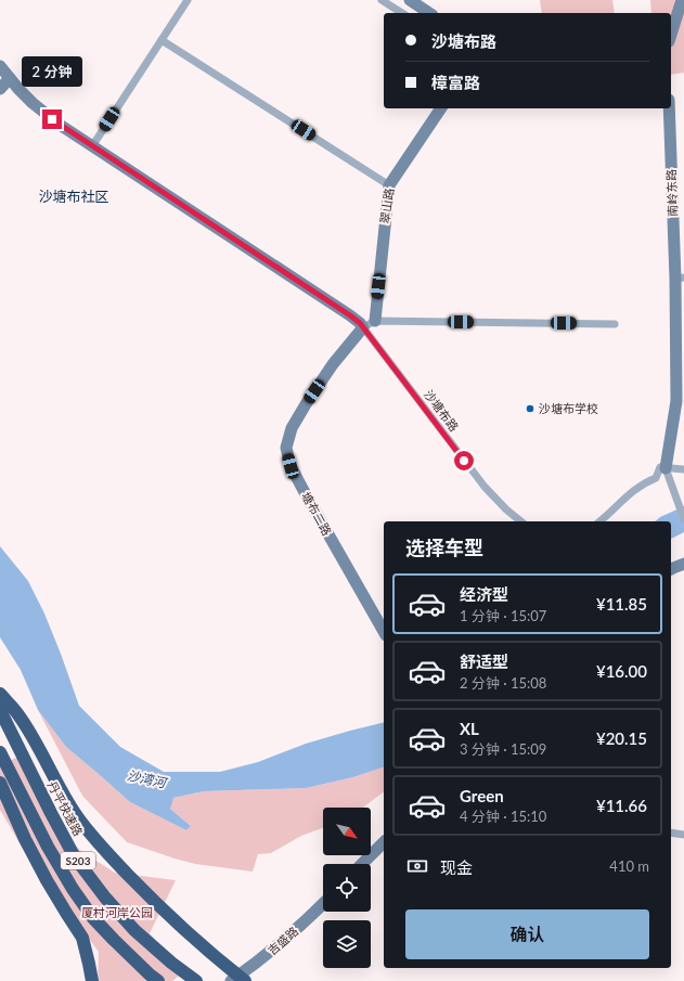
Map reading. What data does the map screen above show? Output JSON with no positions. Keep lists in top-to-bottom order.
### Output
{
  "streets": {
    "highway": ["丹平快速路", "S203"],
    "street": [
      "南岭东路",
      "翠山路",
      "沙塘布路",
      "塘布二路",
      "吉盛路"
    ]
  },
  "crossings": [
    ["沙塘布路", "塘布二路"]
  ],
  "districts": ["沙塘布社区"],
  "water": ["沙湾河"],
  "parks": ["厦村河岸公园"],
  "places": ["沙塘布学校"],
  "north": "bottom right",
  "page": {
    "banner": ["沙塘布路", "樟富路"],
    "bubble": "2 分钟",
    "heading": "选择车型",
    "list": [
      {
        "name": "经济型",
        "note": "1 分钟 · 15:07",
        "value": "¥11.85"
      },
      {
        "name": "舒适型",
        "note": "2 分钟 · 15:08",
        "value": "¥16.00"
      },
      {
        "name": "XL",
        "note": "3 分钟 · 15:09",
        "value": "¥20.15"
      },
      {
        "name": "Green",
        "note": "4 分钟 · 15:10",
        "value": "¥11.66"
      }
    ],
    "pay": ["现金", "410 m"],
    "buttons": "确认"
  }
}
